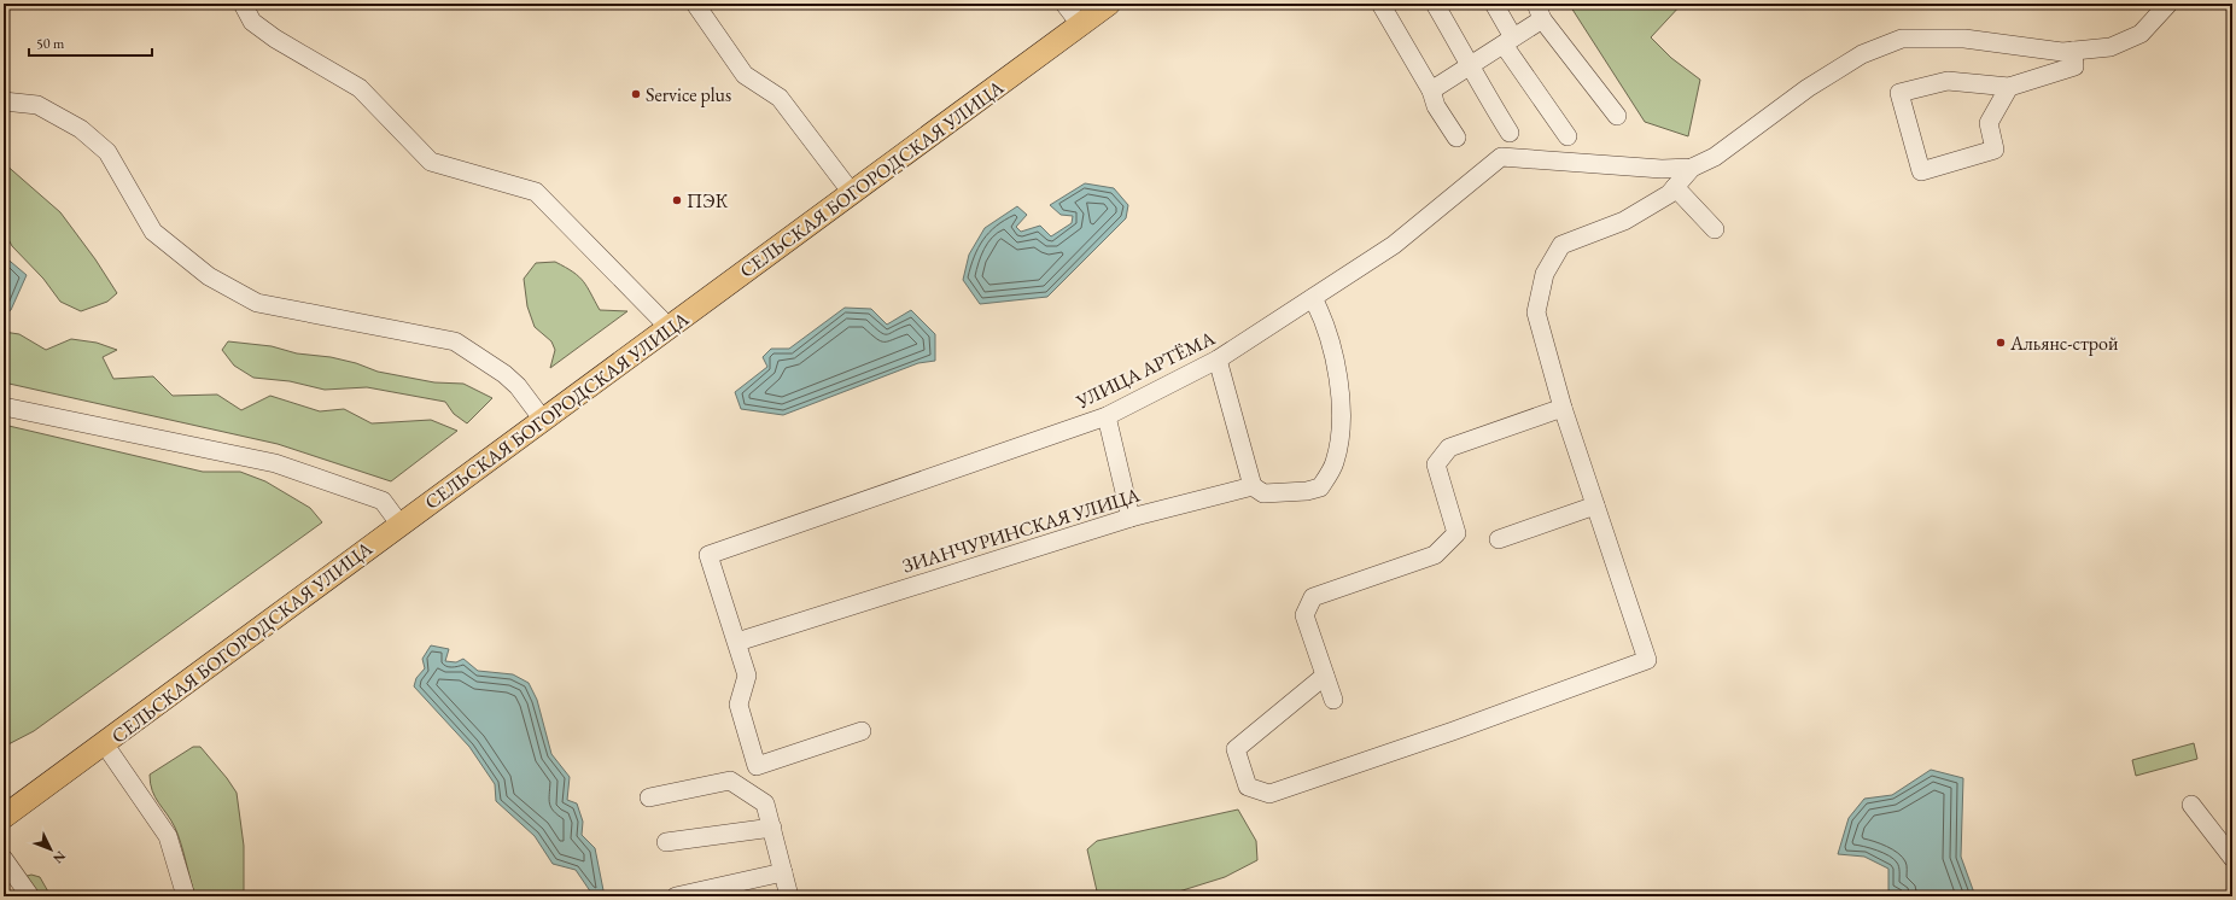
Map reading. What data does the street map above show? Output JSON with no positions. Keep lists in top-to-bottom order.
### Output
{
  "streets": {
    "main road": ["СЕЛЬСКАЯ БОГОРОДСКАЯ УЛИЦА"],
    "street": ["УЛИЦА АРТЁМА", "ЗИАНЧУРИНСКАЯ УЛИЦА"]
  },
  "crossings": [
    ["УЛИЦА АРТЁМА", "ЗИАНЧУРИНСКАЯ УЛИЦА"]
  ],
  "places": ["Service plus", "ПЭК", "Альянс-строй"],
  "scale_bar": "50 m",
  "north": "bottom right"
}
